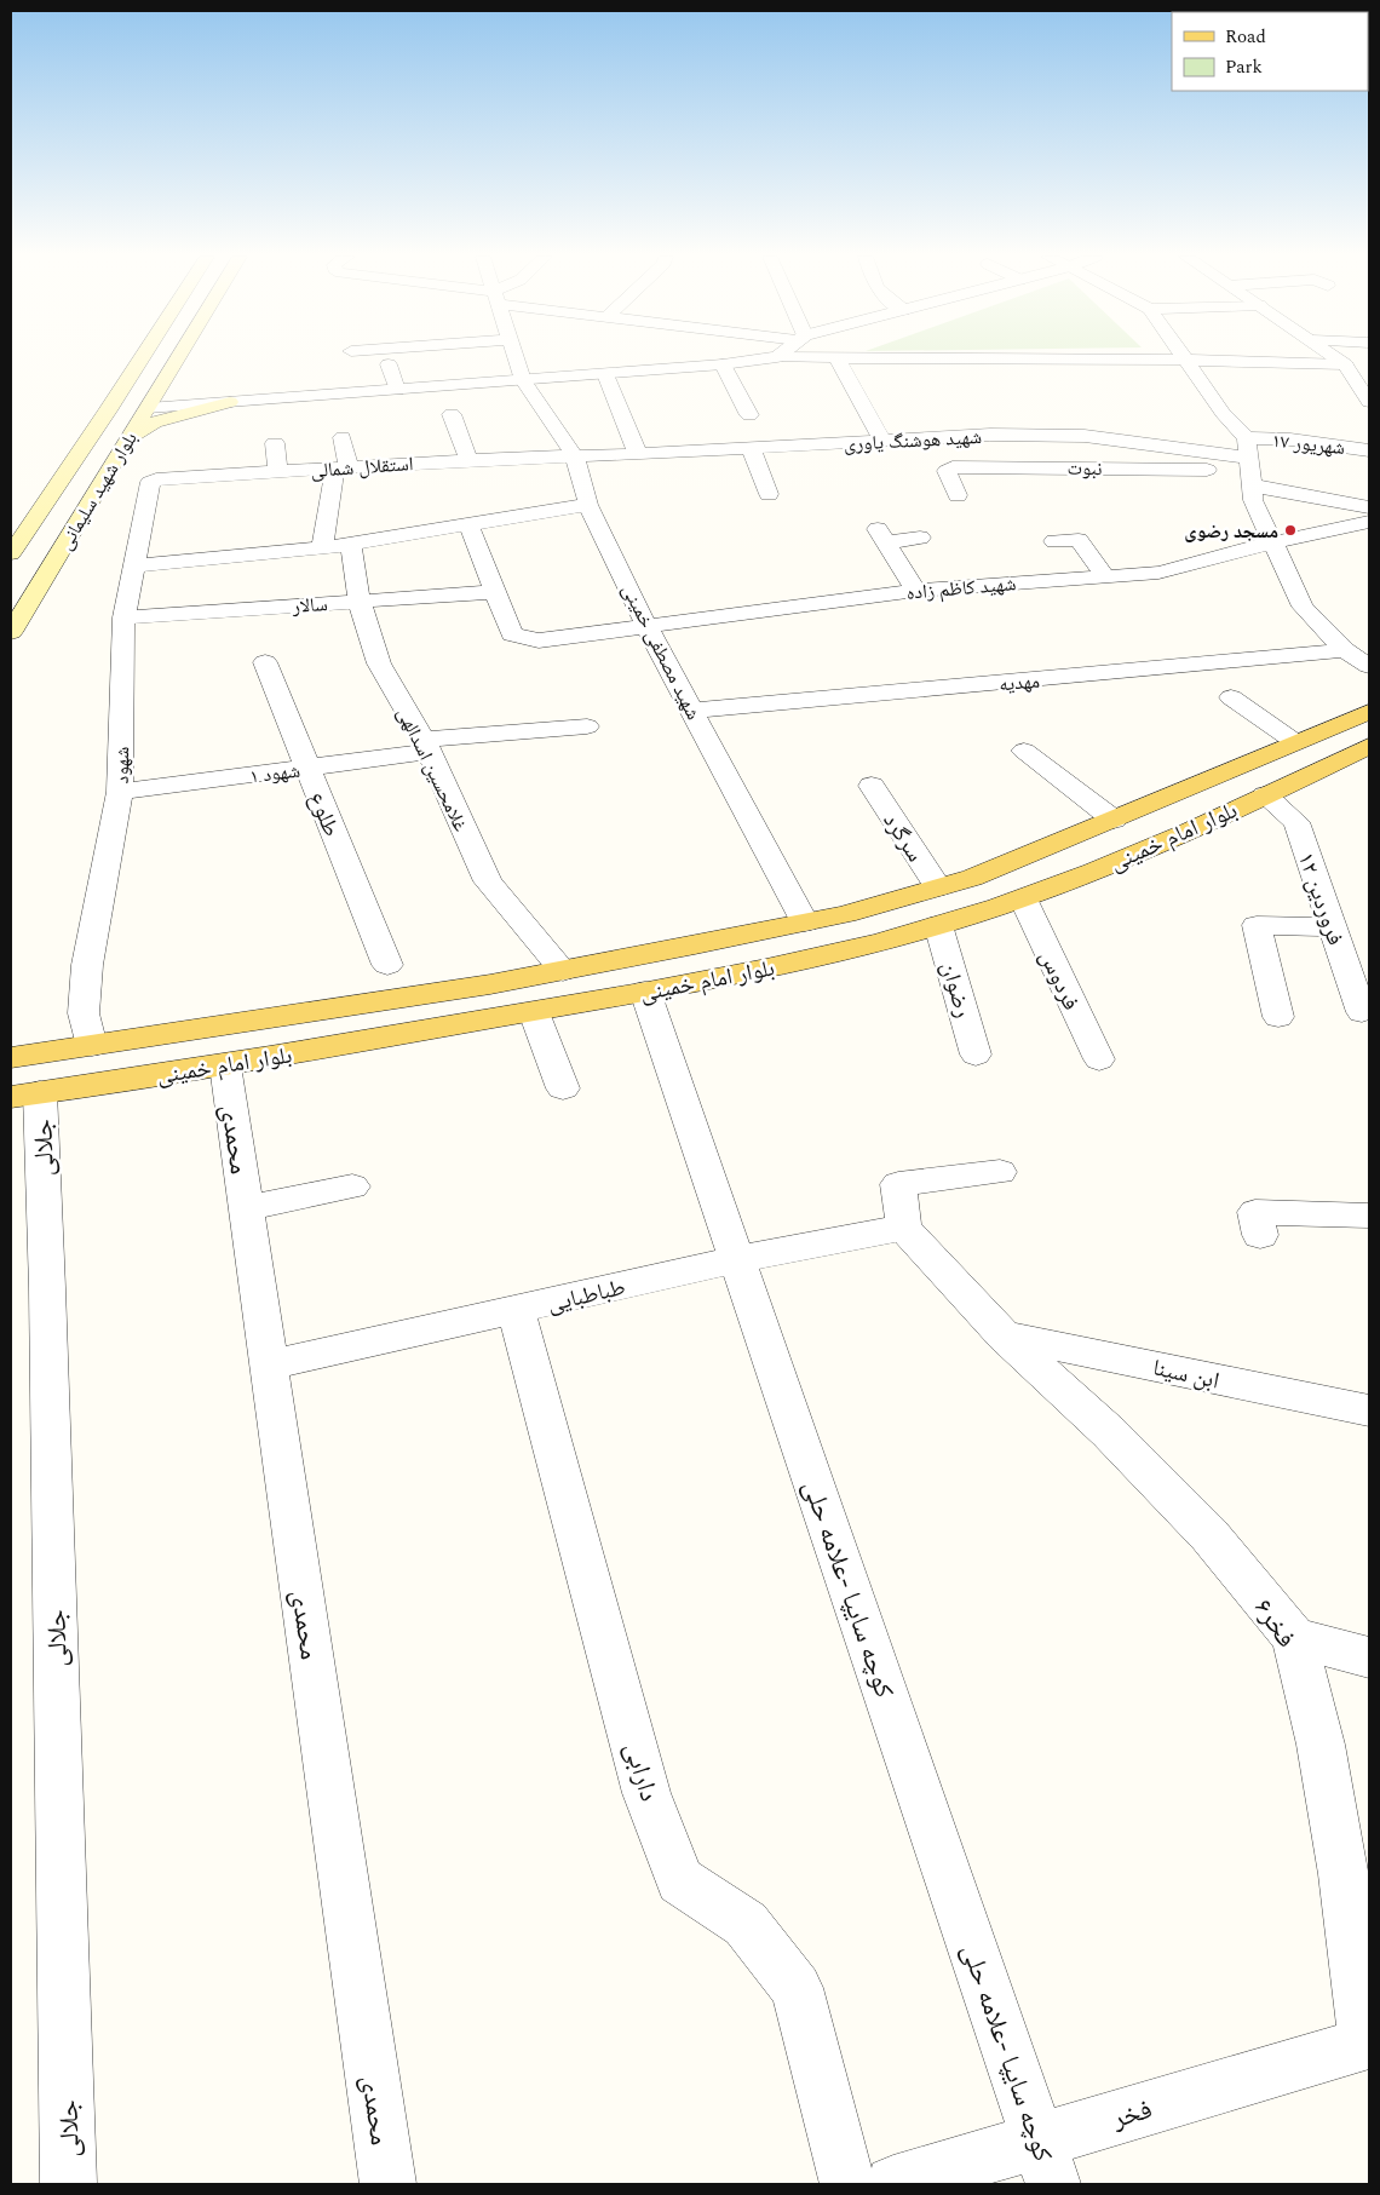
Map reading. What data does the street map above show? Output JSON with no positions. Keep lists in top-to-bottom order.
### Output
{
  "streets": {
    "main road": ["بلوار شهید سلیمانی", "بلوار امام خمینی"],
    "street": [
      "شهید هوشنگ یاوری",
      "۱۷ شهریور",
      "استقلال شمالی",
      "نبوت",
      "شهید کاظم زاده",
      "سالار",
      "شهید مصطفی خمینی",
      "مهدیه",
      "شهود",
      "غلامحسین اسدالهی",
      "شهود ۱",
      "طلوع",
      "سرگرد",
      "۱۲ فروردین",
      "فردوس",
      "رضوان",
      "محمدی",
      "جلالی",
      "طباطبایی",
      "ابن سینا",
      "کوچه سایپا -علامه حلی",
      "فخر۶",
      "دارابی",
      "فخر"
    ]
  },
  "crossings": [
    ["شهید هوشنگ یاوری", "استقلال شمالی"],
    ["شهید هوشنگ یاوری", "نبوت"],
    ["شهید هوشنگ یاوری", "شهید مصطفی خمینی"],
    ["استقلال شمالی", "شهید مصطفی خمینی"],
    ["استقلال شمالی", "شهود"],
    ["شهید کاظم زاده", "سالار"],
    ["شهید کاظم زاده", "شهید مصطفی خمینی"],
    ["سالار", "شهود"],
    ["سالار", "غلامحسین اسدالهی"],
    ["شهید مصطفی خمینی", "مهدیه"],
    ["شهید مصطفی خمینی", "بلوار امام خمینی"],
    ["شهود", "شهود ۱"],
    ["شهود", "بلوار امام خمینی"],
    ["غلامحسین اسدالهی", "شهود ۱"],
    ["غلامحسین اسدالهی", "بلوار امام خمینی"],
    ["شهود ۱", "طلوع"],
    ["بلوار امام خمینی", "سرگرد"],
    ["بلوار امام خمینی", "۱۲ فروردین"],
    ["بلوار امام خمینی", "فردوس"],
    ["بلوار امام خمینی", "رضوان"],
    ["بلوار امام خمینی", "محمدی"],
    ["بلوار امام خمینی", "جلالی"],
    ["بلوار امام خمینی", "کوچه سایپا -علامه حلی"],
    ["محمدی", "طباطبایی"],
    ["طباطبایی", "کوچه سایپا -علامه حلی"],
    ["طباطبایی", "فخر۶"],
    ["طباطبایی", "دارابی"],
    ["ابن سینا", "فخر۶"],
    ["کوچه سایپا -علامه حلی", "فخر"],
    ["فخر۶", "فخر"]
  ],
  "places": ["مسجد رضوی"],
  "legend": ["Road", "Park"]
}
